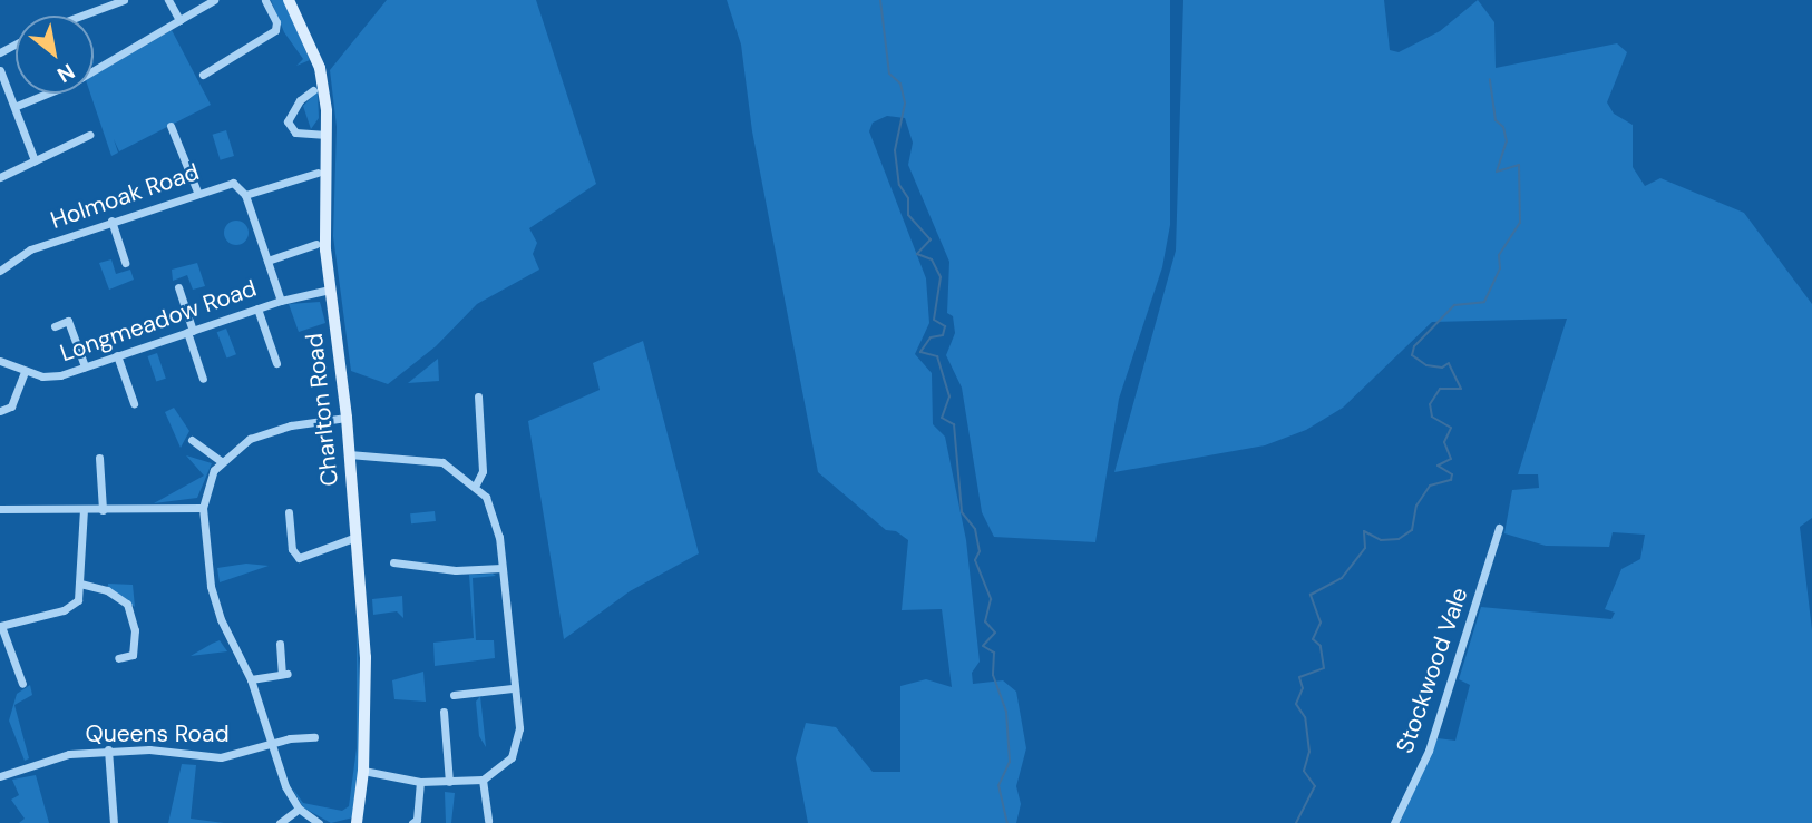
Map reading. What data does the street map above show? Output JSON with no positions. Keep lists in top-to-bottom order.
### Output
{
  "streets": {
    "street": [
      "Holmoak Road",
      "Longmeadow Road",
      "Charlton Road",
      "Stockwood Vale",
      "Queens Road"
    ]
  },
  "crossings": [
    ["Longmeadow Road", "Charlton Road"]
  ],
  "north": "bottom right"
}
